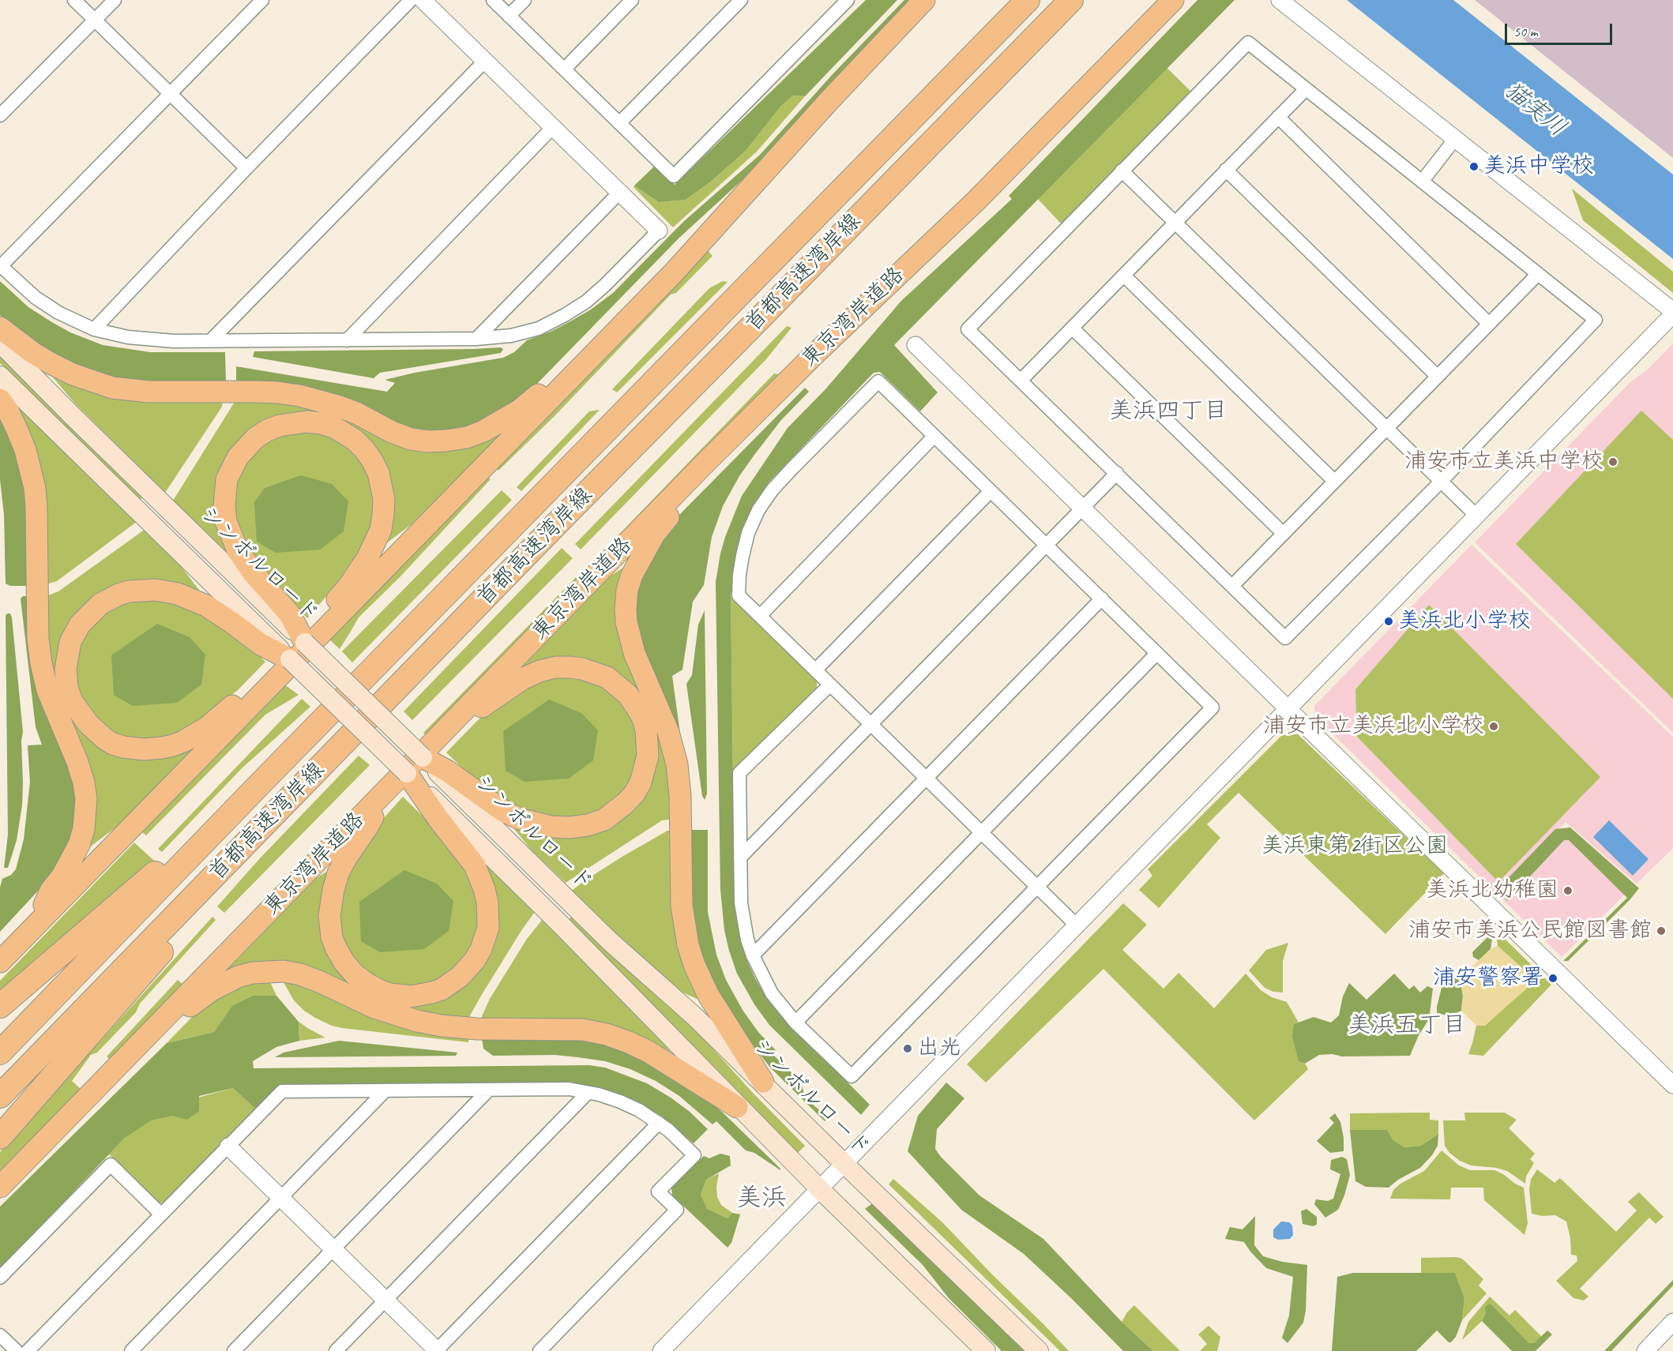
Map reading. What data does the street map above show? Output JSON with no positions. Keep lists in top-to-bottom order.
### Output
{
  "streets": {
    "highway": ["首都高速湾岸線", "東京湾岸道路"],
    "main road": ["シンボルロード"]
  },
  "districts": ["美浜四丁目", "美浜五丁目", "美浜"],
  "water": ["猫実川"],
  "parks": ["美浜東第2街区公園"],
  "places": [
    "美浜中学校",
    "浦安市立美浜中学校",
    "美浜北小学校",
    "浦安市立美浜北小学校",
    "美浜北幼稚園",
    "浦安市美浜公民館図書館",
    "浦安警察署",
    "出光"
  ],
  "scale_bar": "50 m"
}
